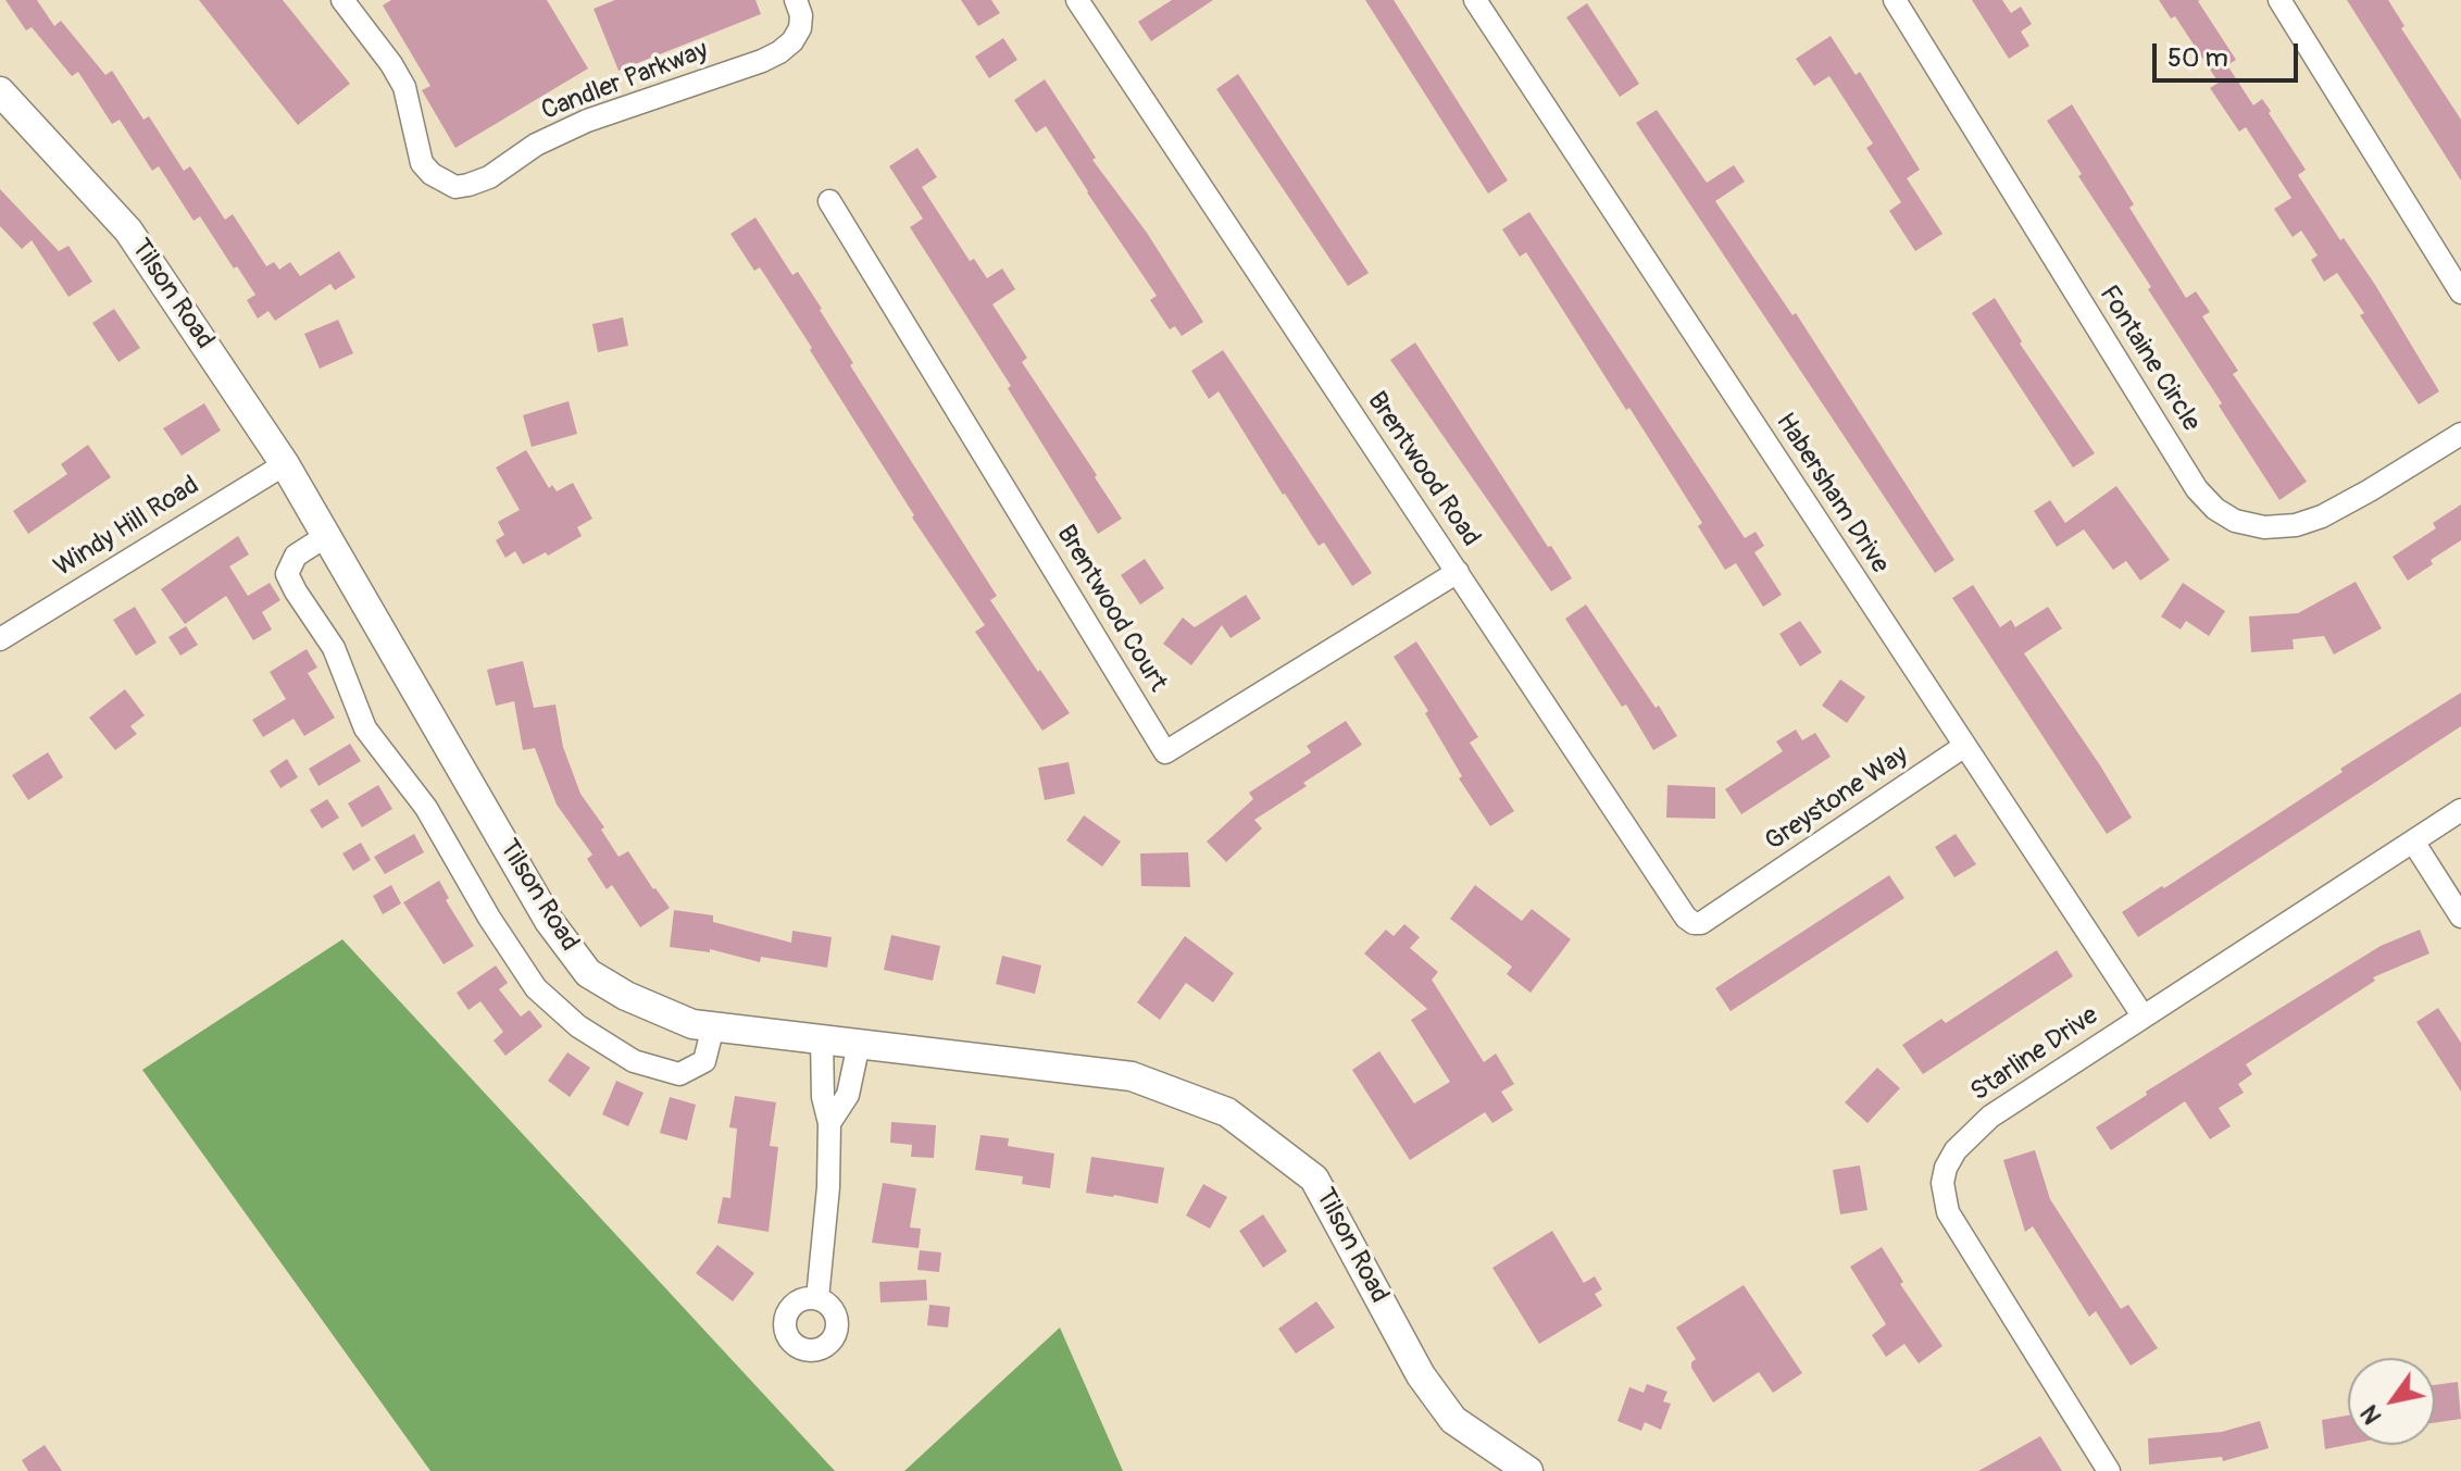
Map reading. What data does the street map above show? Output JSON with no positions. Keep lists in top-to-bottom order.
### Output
{
  "streets": {
    "street": [
      "Candler Parkway",
      "Tilson Road",
      "Fontaine Circle",
      "Brentwood Road",
      "Habersham Drive",
      "Windy Hill Road",
      "Brentwood Court",
      "Greystone Way",
      "Starline Drive"
    ]
  },
  "crossings": [
    ["Tilson Road", "Windy Hill Road"],
    ["Brentwood Road", "Brentwood Court"],
    ["Brentwood Road", "Greystone Way"],
    ["Habersham Drive", "Greystone Way"],
    ["Habersham Drive", "Starline Drive"]
  ],
  "scale_bar": "50 m",
  "north": "bottom left"
}
